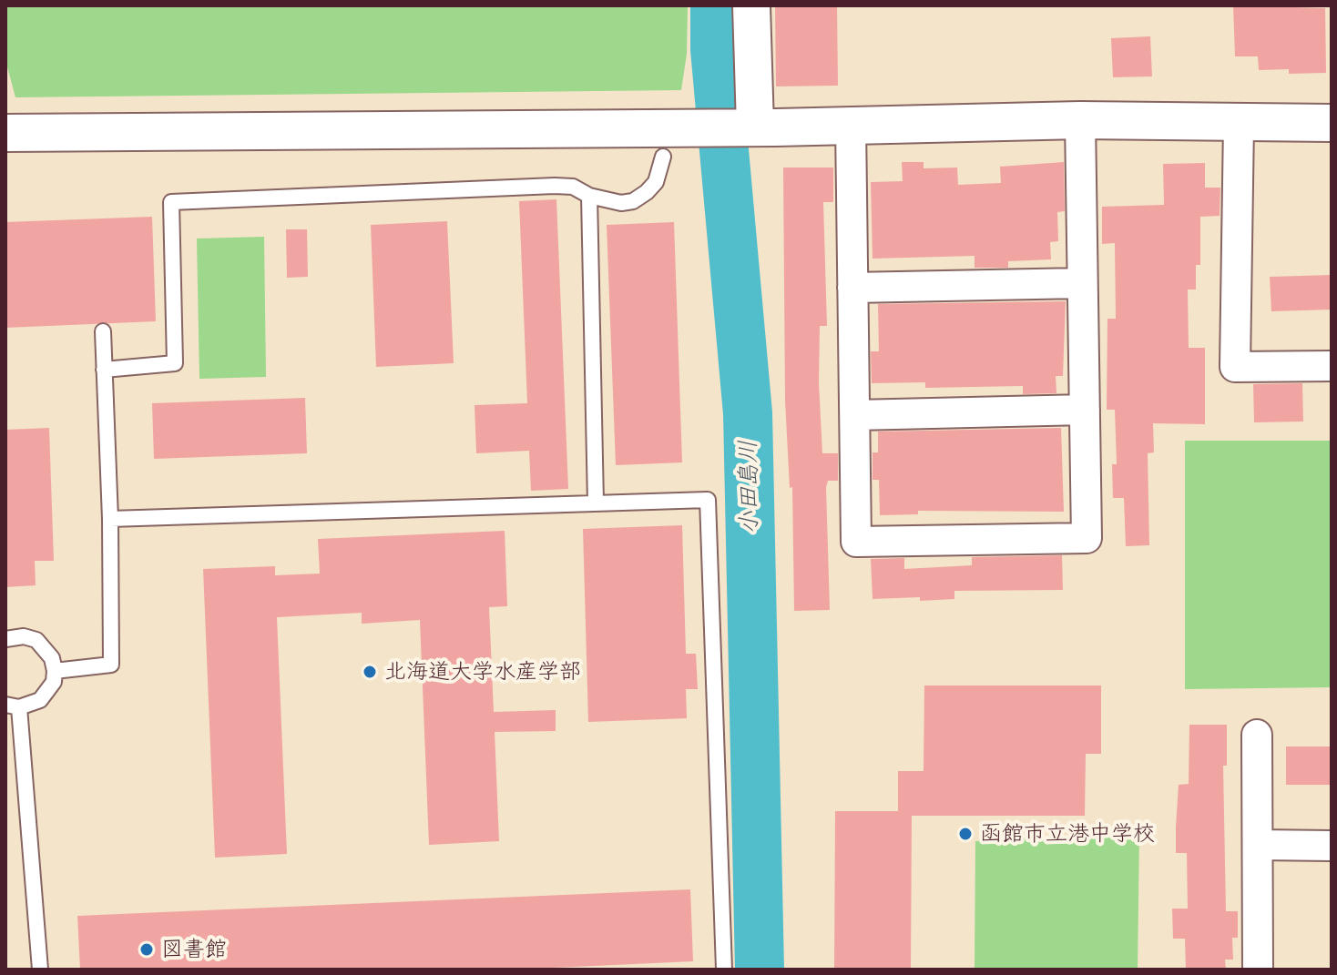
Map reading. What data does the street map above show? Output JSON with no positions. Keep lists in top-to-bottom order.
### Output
{
  "water": ["小田島川"],
  "places": ["北海道大学水産学部", "函館市立港中学校", "図書館"]
}
